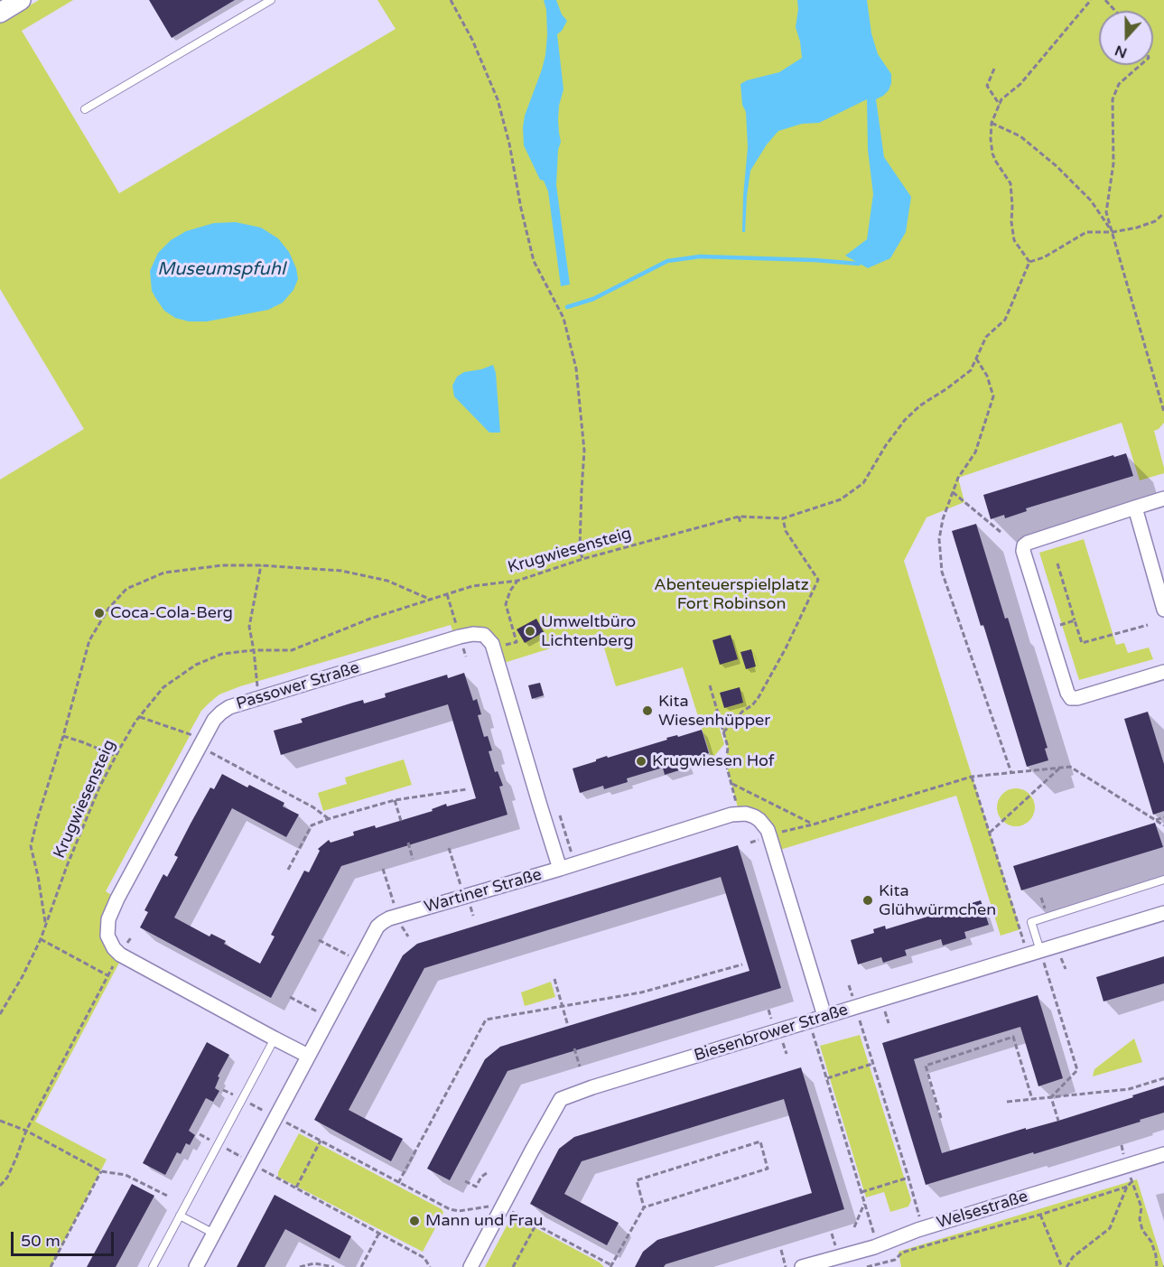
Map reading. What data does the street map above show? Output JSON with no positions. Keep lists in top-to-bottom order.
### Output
{
  "streets": {
    "street": [
      "Passower Straße",
      "Wartiner Straße",
      "Biesenbrower Straße",
      "Welsestraße"
    ],
    "path": ["Krugwiesensteig"]
  },
  "crossings": [
    ["Passower Straße", "Wartiner Straße"]
  ],
  "water": ["Museumspfuhl"],
  "parks": ["Abenteuerspielplatz Fort Robinson"],
  "places": [
    "Coca-Cola-Berg",
    "Umweltbüro Lichtenberg",
    "Kita Wiesenhüpper",
    "Krugwiesen Hof",
    "Kita Glühwürmchen",
    "Mann und Frau"
  ],
  "scale_bar": "50 m",
  "north": "bottom"
}
